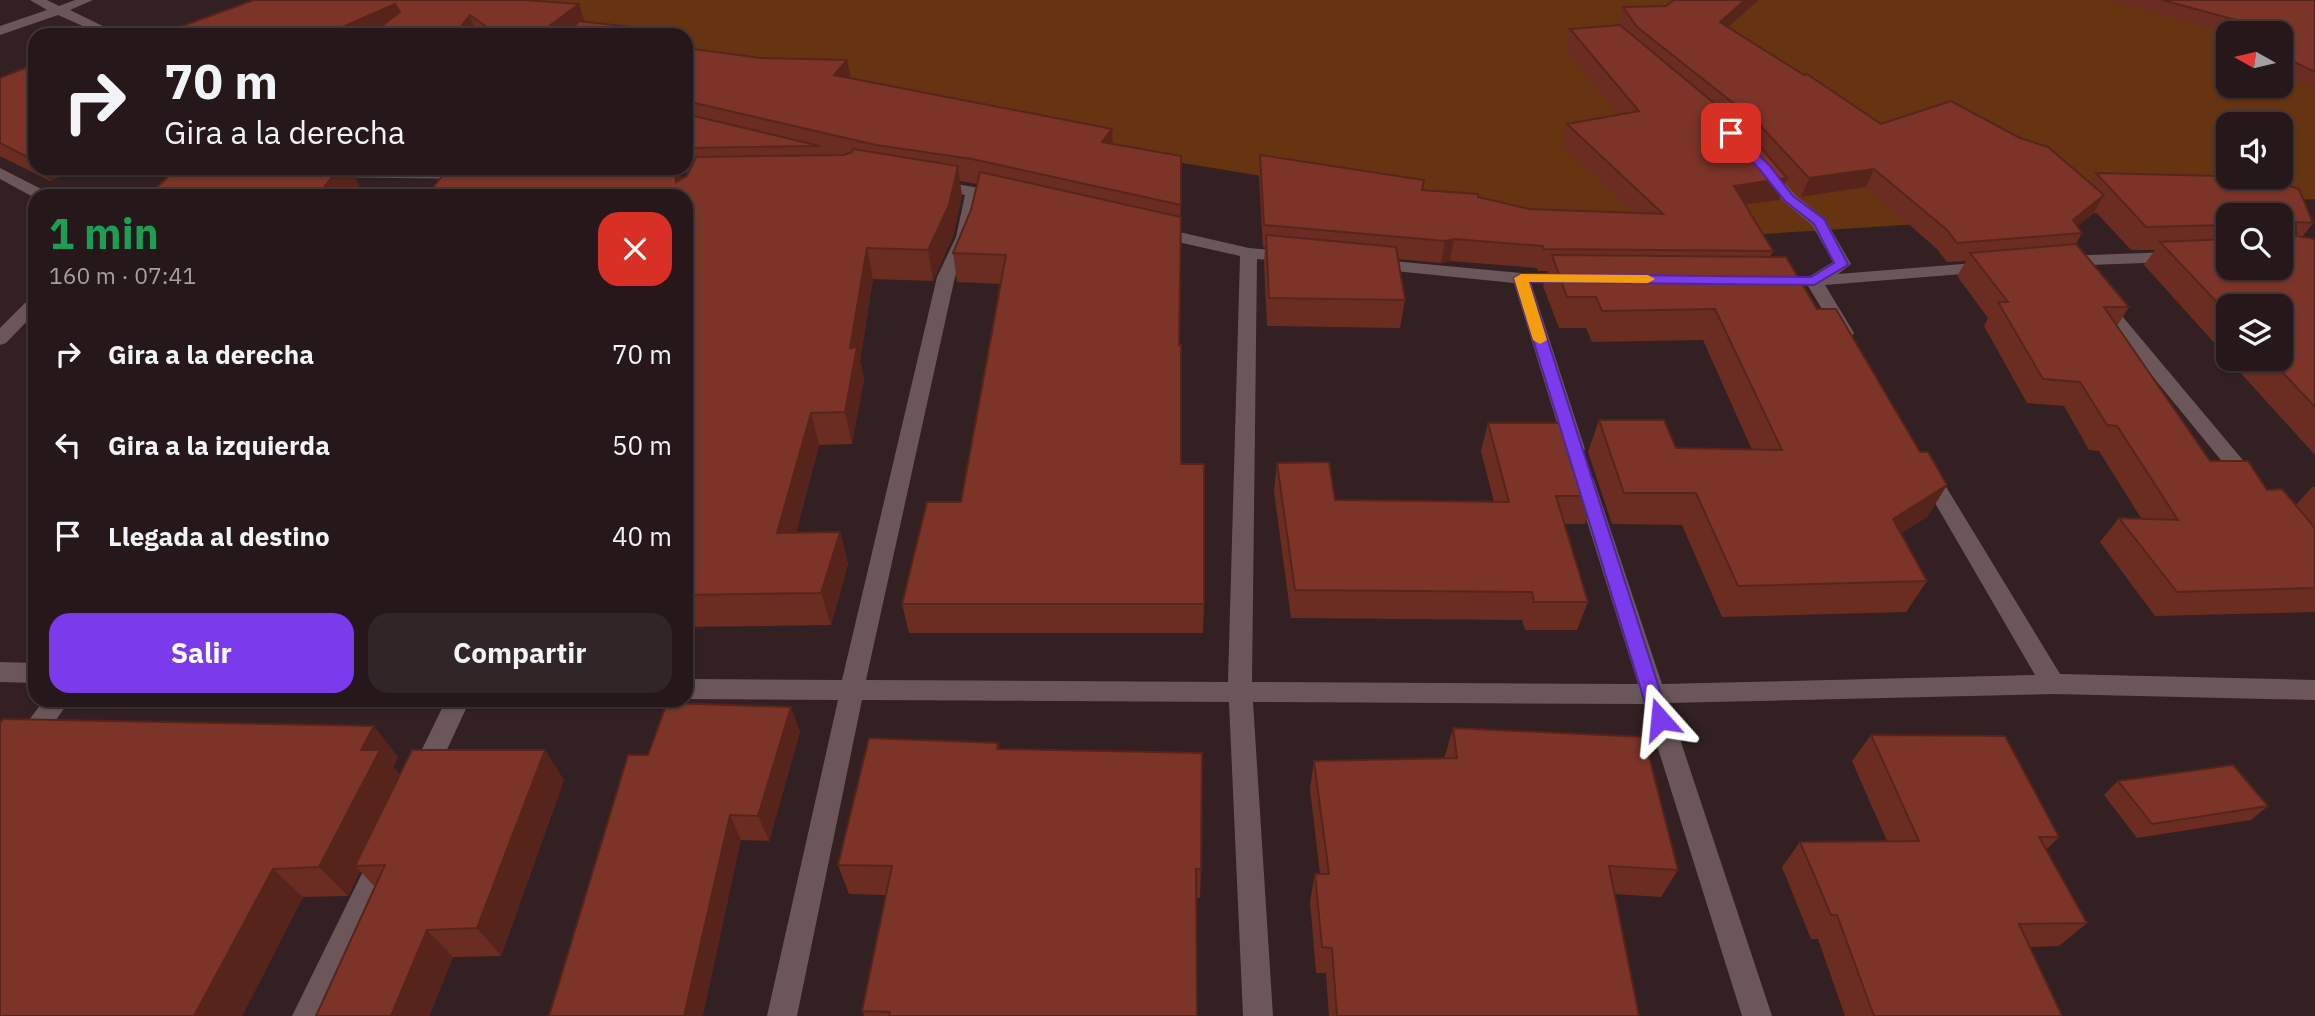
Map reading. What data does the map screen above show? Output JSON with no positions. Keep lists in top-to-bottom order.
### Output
{
  "north": "left",
  "page": {
    "turn": ["70 m", "Gira a la derecha"],
    "heading": ["1 min", "160 m · 07:41"],
    "list": [
      {
        "name": "Gira a la derecha",
        "value": "70 m"
      },
      {
        "name": "Gira a la izquierda",
        "value": "50 m"
      },
      {
        "name": "Llegada al destino",
        "value": "40 m"
      }
    ],
    "buttons": ["Salir", "Compartir"]
  }
}
